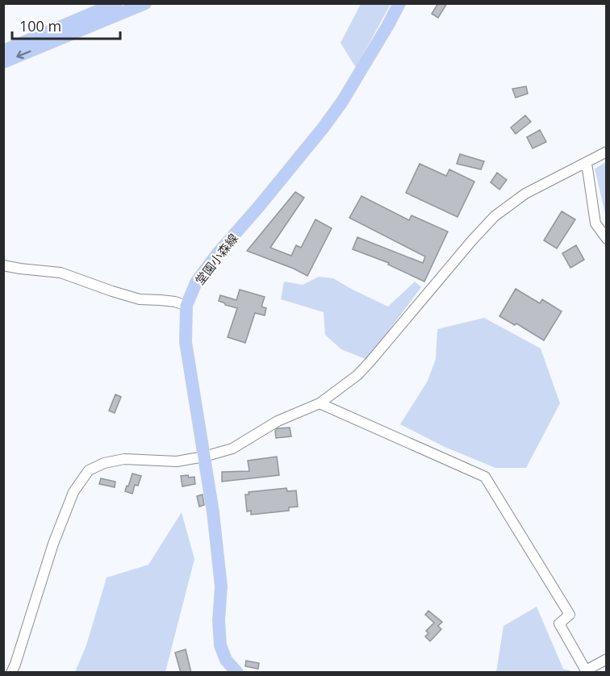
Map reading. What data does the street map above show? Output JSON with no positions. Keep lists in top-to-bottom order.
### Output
{
  "streets": {
    "main road": ["堂園小森線"]
  },
  "scale_bar": "100 m"
}
